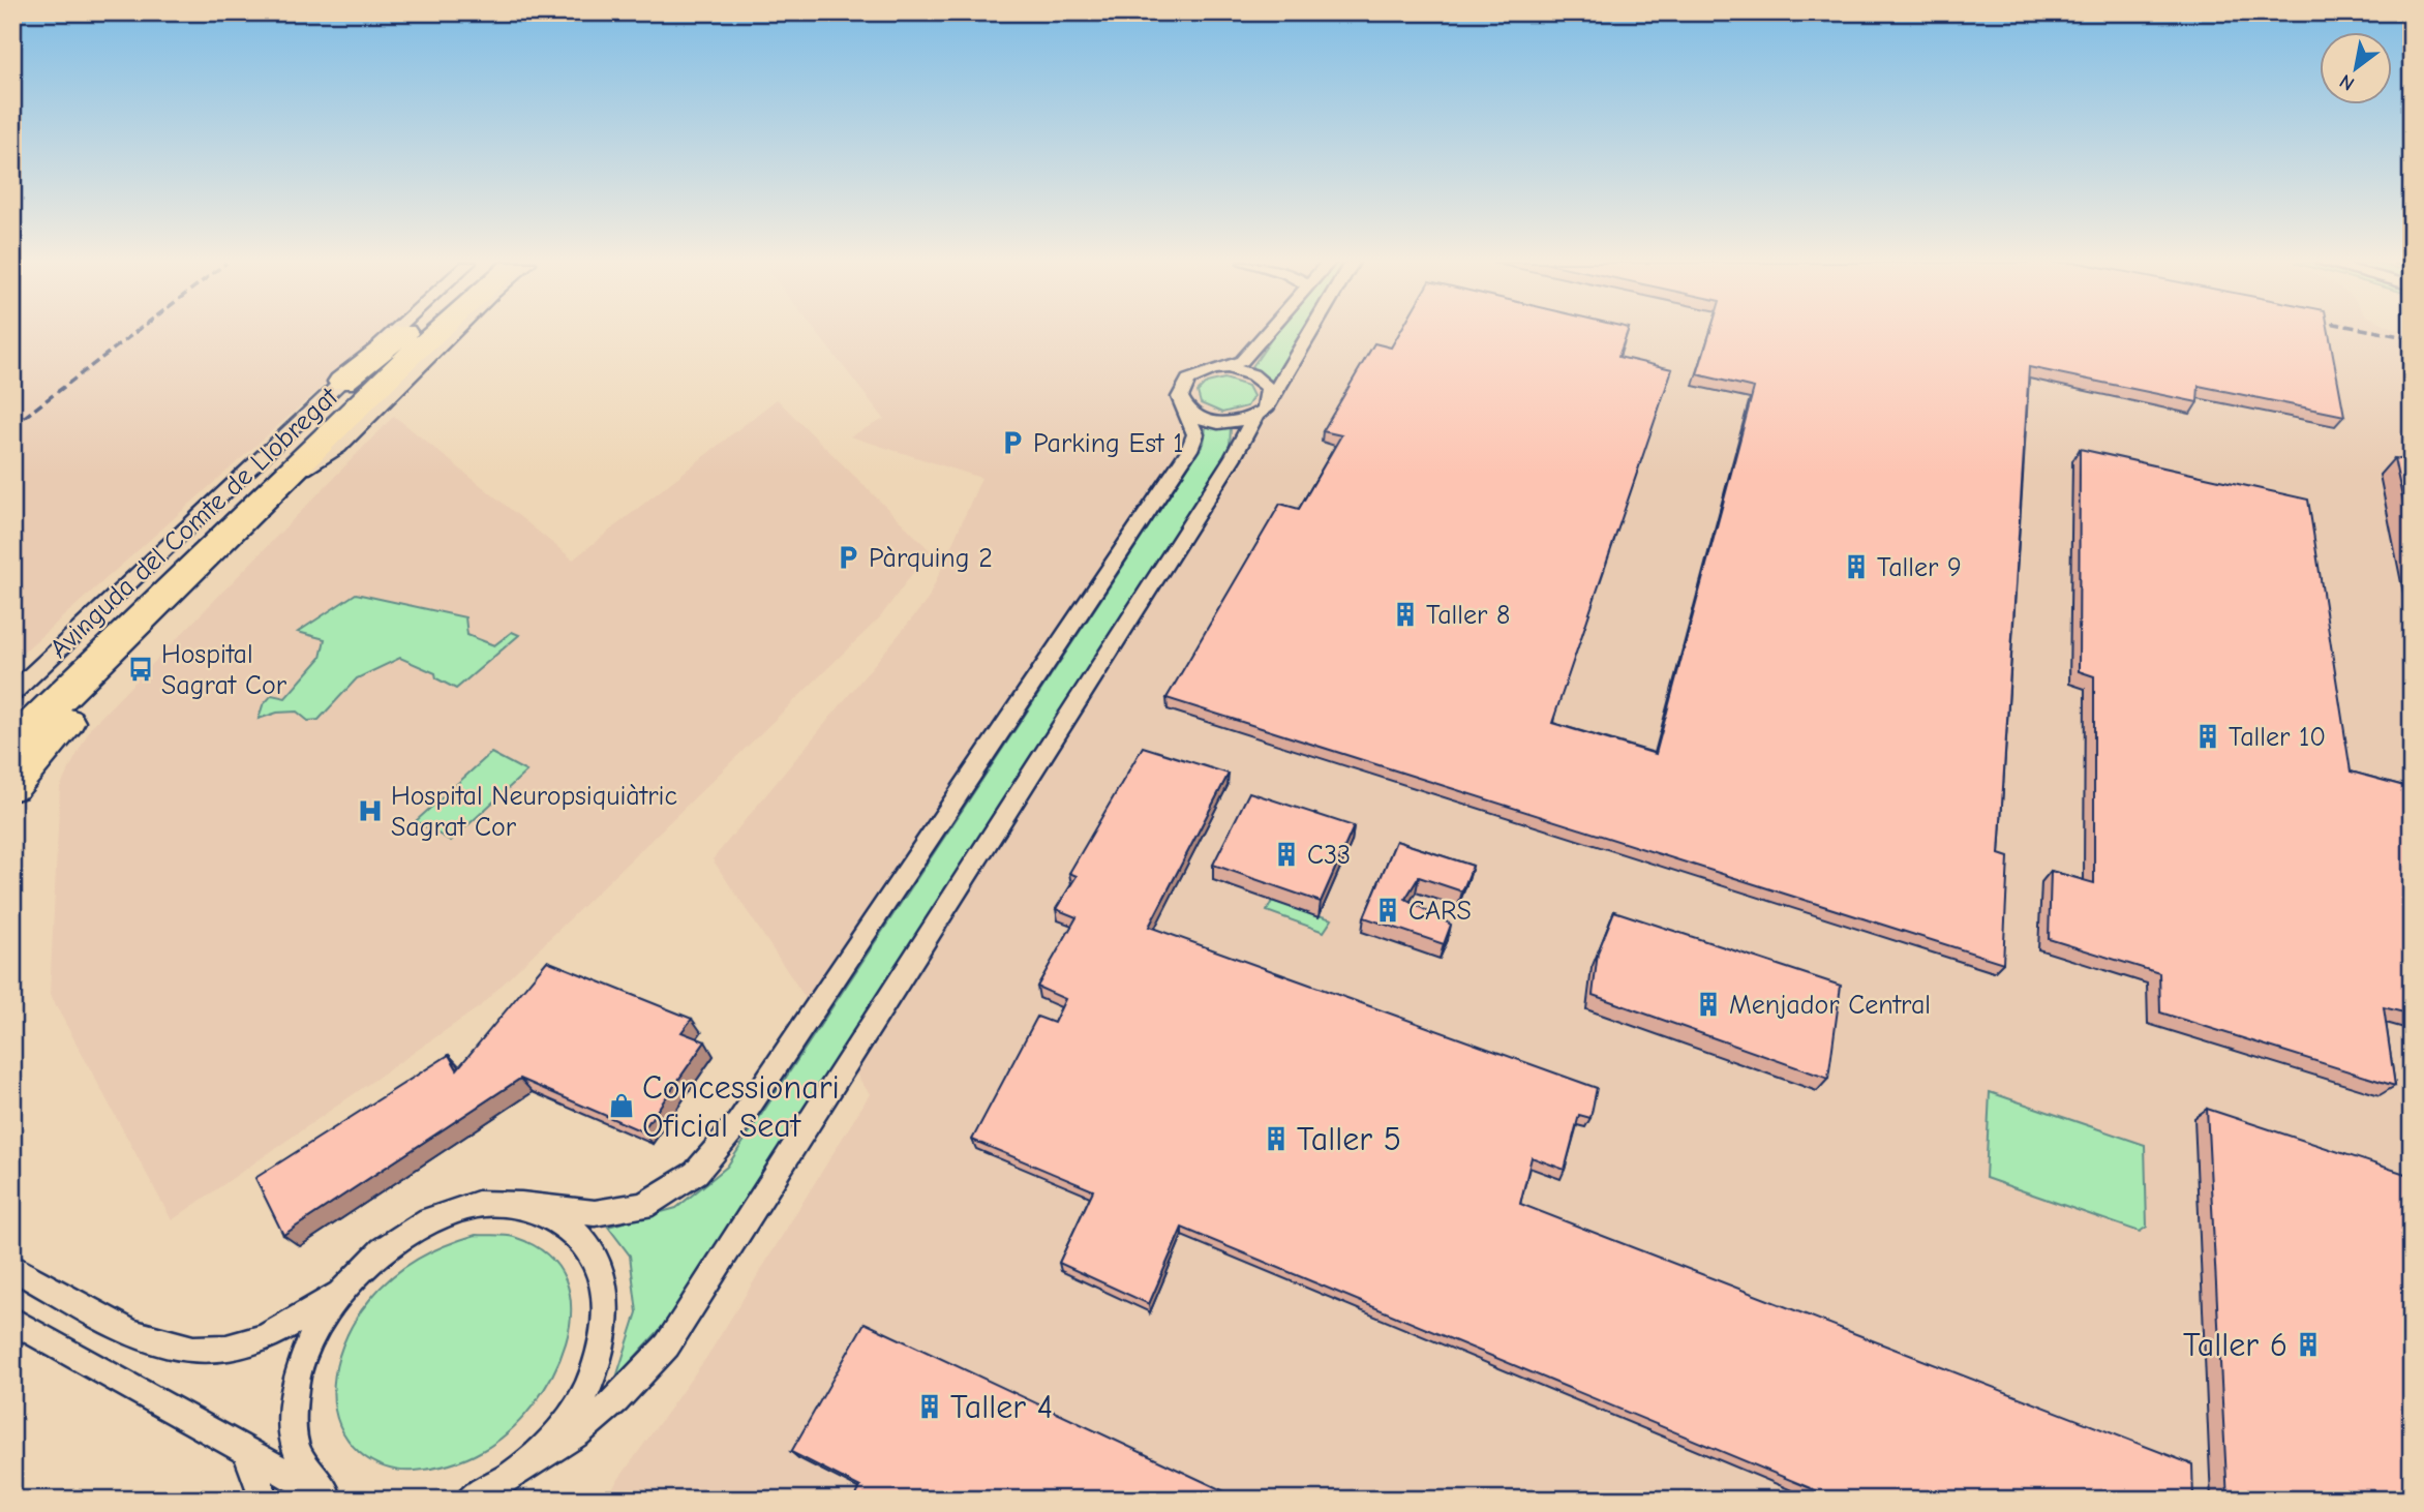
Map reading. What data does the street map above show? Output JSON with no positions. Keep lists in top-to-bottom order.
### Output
{
  "streets": {
    "highway": ["Avinguda del Comte de Llobregat"]
  },
  "places": {
    "parking": ["Parking Est 1", "Pàrquing 2"],
    "building": [
      "Taller 9",
      "Taller 8",
      "Taller 10",
      "C33",
      "CARS",
      "Menjador Central",
      "Taller 5",
      "Taller 6",
      "Taller 4"
    ],
    "bus stop": ["Hospital Sagrat Cor"],
    "hospital": ["Hospital Neuropsiquiàtric Sagrat Cor"],
    "shop": ["Concessionari Oficial Seat"]
  },
  "north": "bottom left"
}
